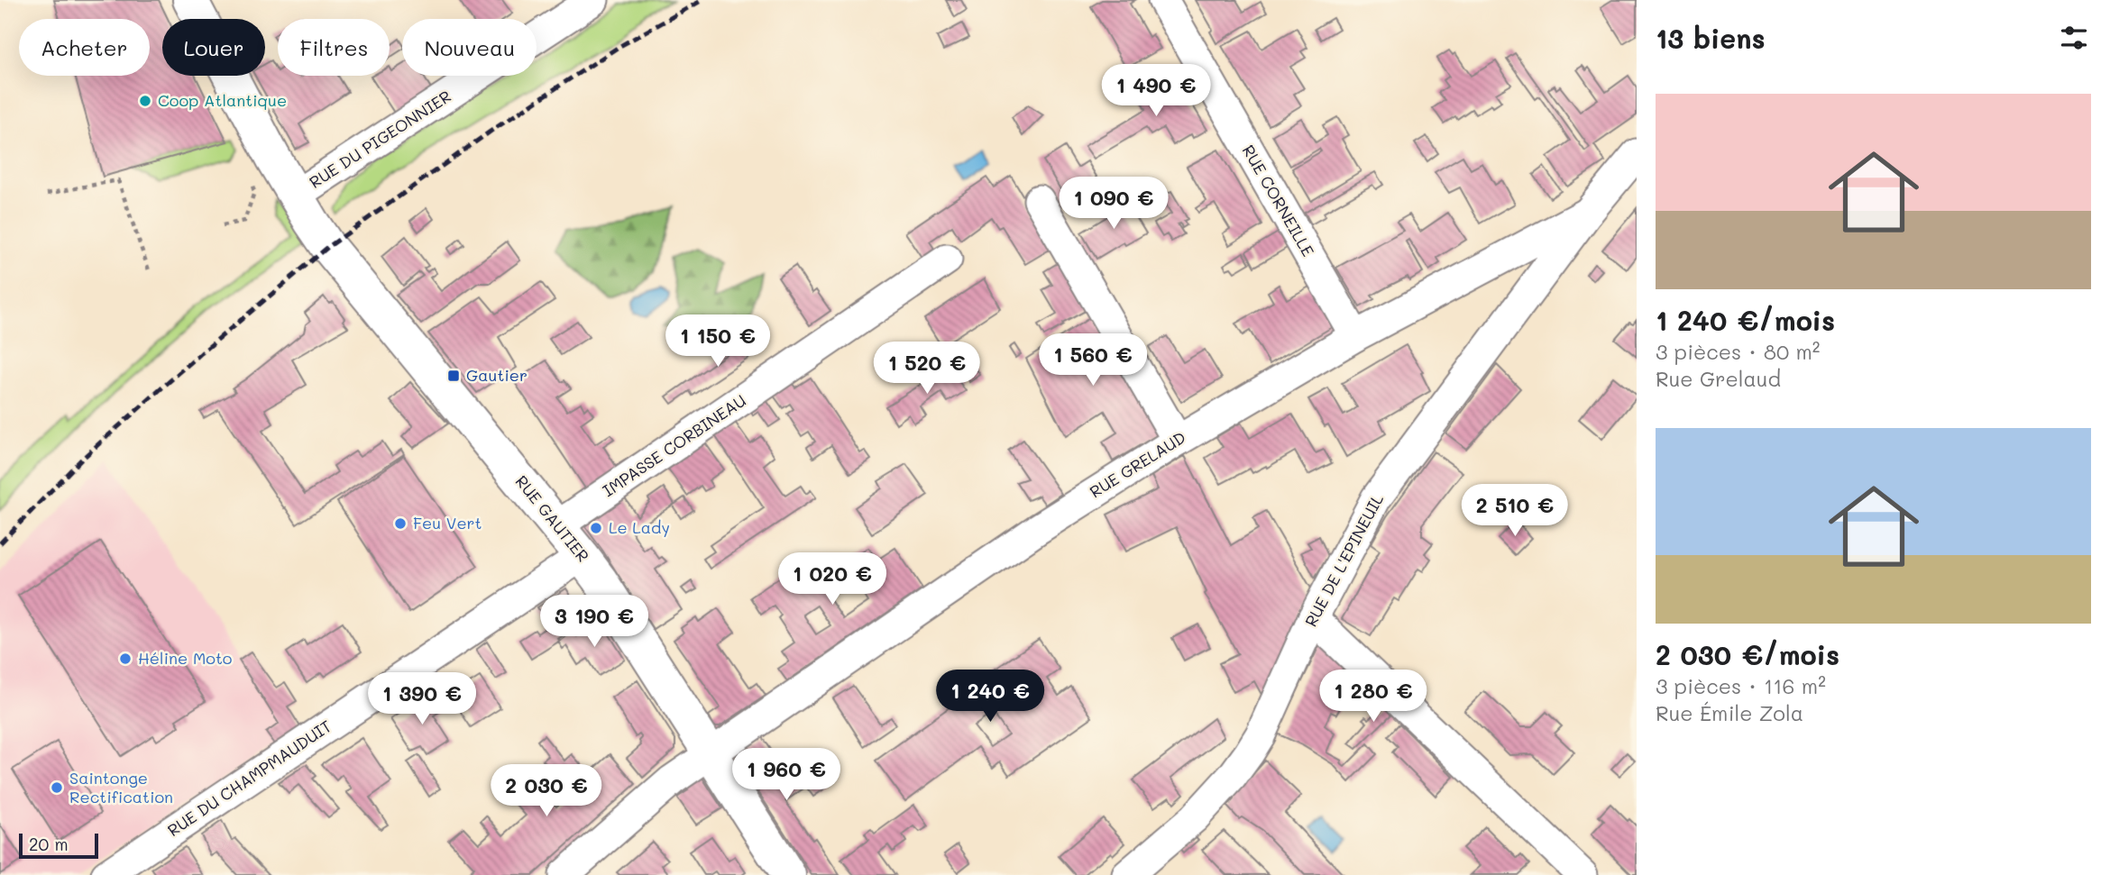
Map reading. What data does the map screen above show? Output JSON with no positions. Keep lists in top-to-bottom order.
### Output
{
  "streets": {
    "street": [
      "RUE DU PIGEONNIER",
      "RUE CORNEILLE",
      "IMPASSE CORBINEAU",
      "RUE GRELAUD",
      "RUE GAUTIER",
      "RUE DE L'EPINEUIL",
      "RUE DU CHAMPMAUDUIT"
    ]
  },
  "crossings": [
    ["RUE DU PIGEONNIER", "RUE GAUTIER"],
    ["RUE CORNEILLE", "RUE GRELAUD"],
    ["IMPASSE CORBINEAU", "RUE GAUTIER"],
    ["RUE GRELAUD", "RUE GAUTIER"],
    ["RUE GRELAUD", "RUE DE L'EPINEUIL"],
    ["RUE GAUTIER", "RUE DU CHAMPMAUDUIT"]
  ],
  "places": {
    "other": [
      "Coop Atlantique",
      "Feu Vert",
      "Le Lady",
      "Héline Moto",
      "Saintonge Rectification"
    ],
    "transit": ["Gautier"]
  },
  "scale_bar": "20 m",
  "page": {
    "heading": "13 biens",
    "chip": [
      "Acheter",
      "Louer",
      "Filtres",
      "Nouveau"
    ],
    "price": [
      "1 490 €",
      "1 090 €",
      "1 150 €",
      "1 560 €",
      "1 520 €",
      "2 510 €",
      "1 020 €",
      "3 190 €",
      "1 240 €",
      "1 280 €",
      "1 390 €",
      "1 960 €",
      "2 030 €"
    ],
    "list": [
      {
        "name": "1 240 €/mois",
        "note": "3 pièces · 80 m² · Rue Grelaud"
      },
      {
        "name": "2 030 €/mois",
        "note": "3 pièces · 116 m² · Rue Émile Zola"
      }
    ],
    "scale": "20 m"
  }
}
